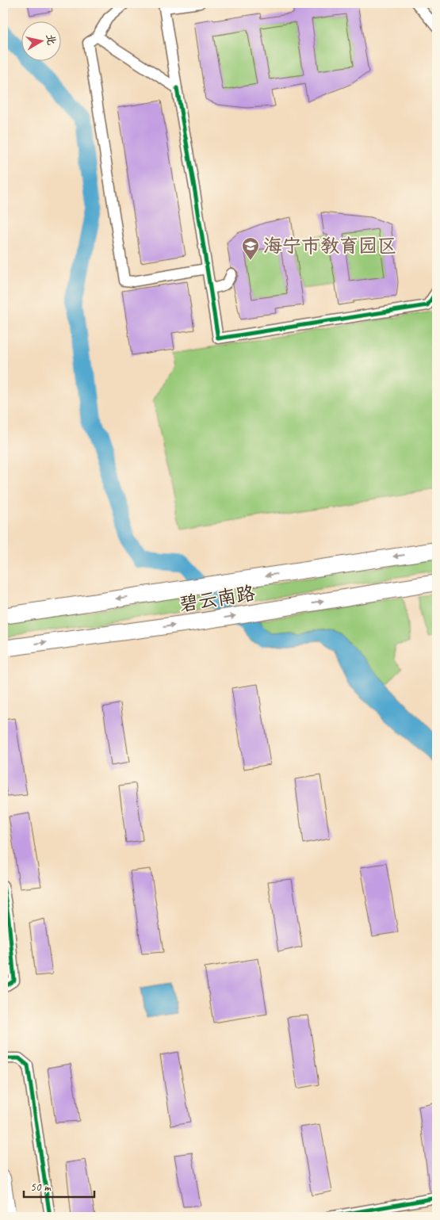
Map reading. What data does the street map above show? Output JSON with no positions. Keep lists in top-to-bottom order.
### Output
{
  "streets": {
    "main road": ["碧云南路"]
  },
  "places": {
    "school or university": ["海宁市教育园区"]
  },
  "scale_bar": "50 m",
  "north": "right"
}
